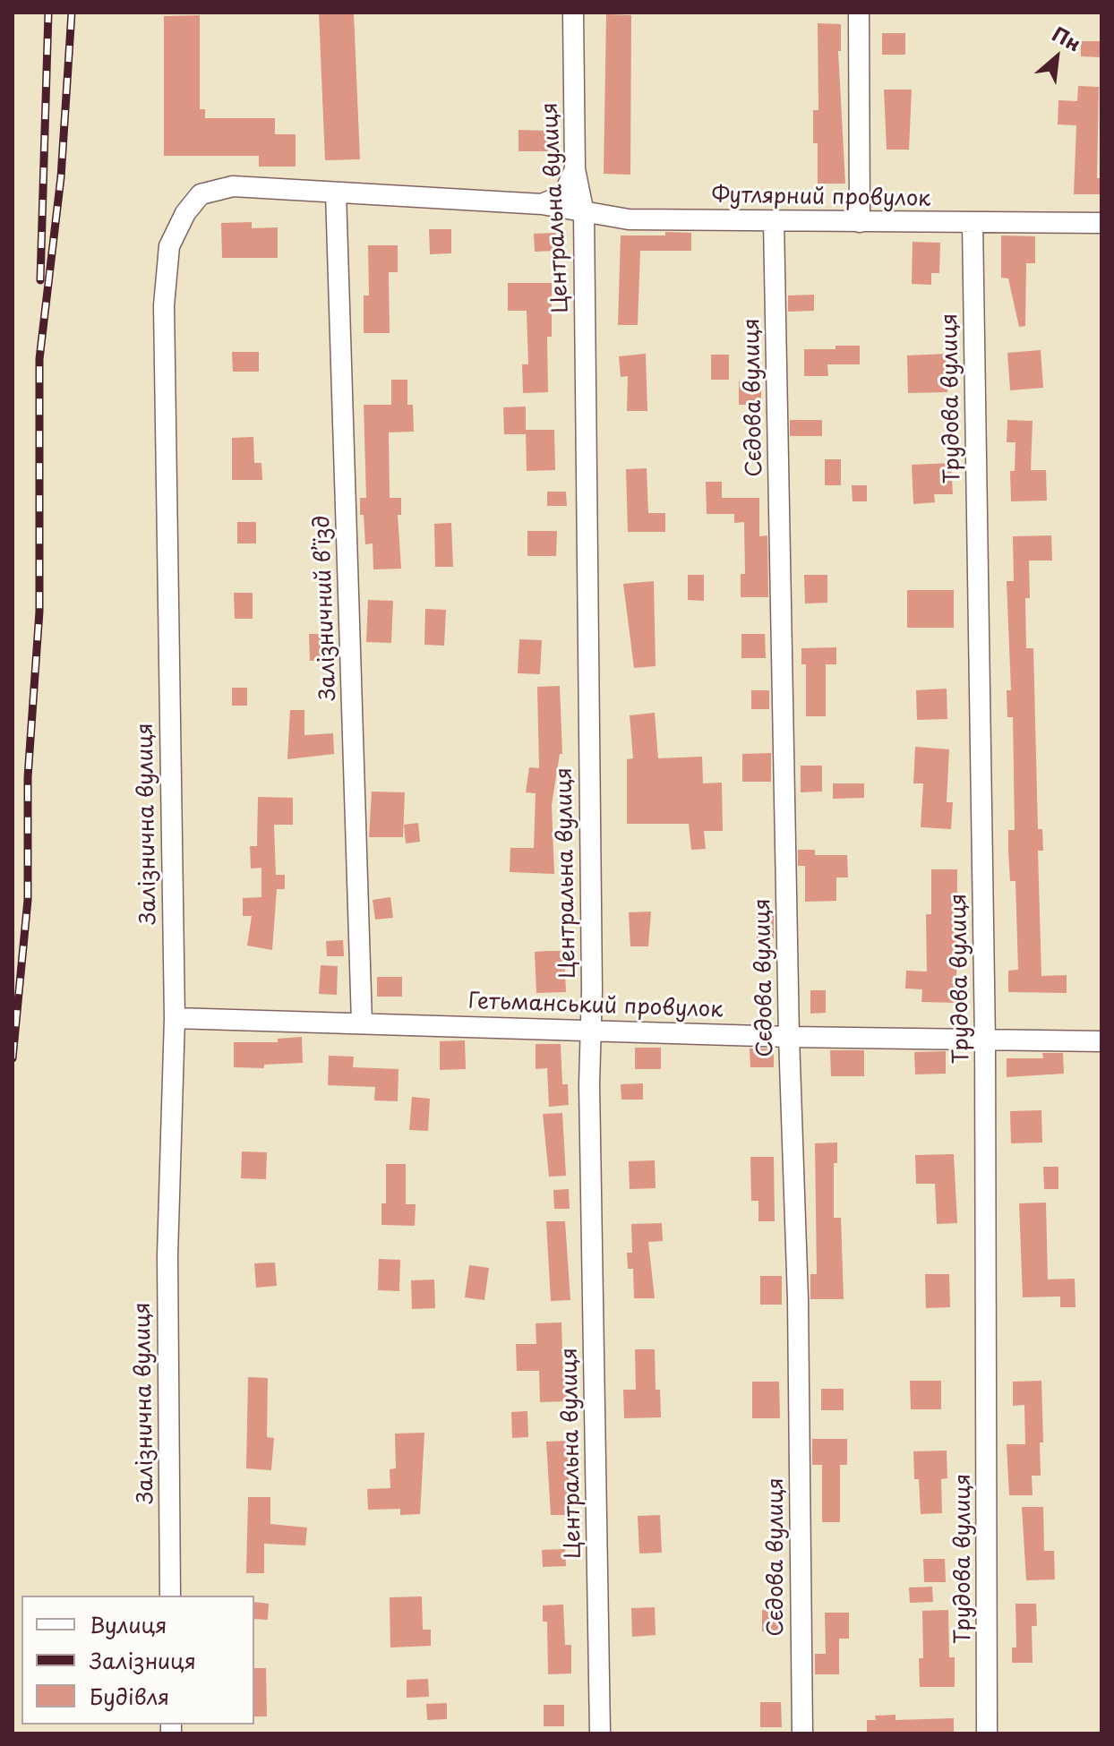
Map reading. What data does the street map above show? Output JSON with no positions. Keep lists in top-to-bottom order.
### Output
{
  "streets": {
    "street": [
      "Футлярний провулок",
      "Центральна вулиця",
      "Сєдова вулиця",
      "Трудова вулиця",
      "Залізничний в’їзд",
      "Залізнична вулиця",
      "Гетьманський провулок"
    ]
  },
  "crossings": [
    ["Футлярний провулок", "Центральна вулиця"],
    ["Футлярний провулок", "Сєдова вулиця"],
    ["Футлярний провулок", "Трудова вулиця"],
    ["Футлярний провулок", "Залізнична вулиця"],
    ["Центральна вулиця", "Гетьманський провулок"],
    ["Сєдова вулиця", "Гетьманський провулок"],
    ["Трудова вулиця", "Гетьманський провулок"],
    ["Залізничний в’їзд", "Залізнична вулиця"],
    ["Залізничний в’їзд", "Гетьманський провулок"],
    ["Залізнична вулиця", "Гетьманський провулок"]
  ],
  "legend": ["Вулиця", "Залізниця", "Будівля"],
  "north": "top right"
}
